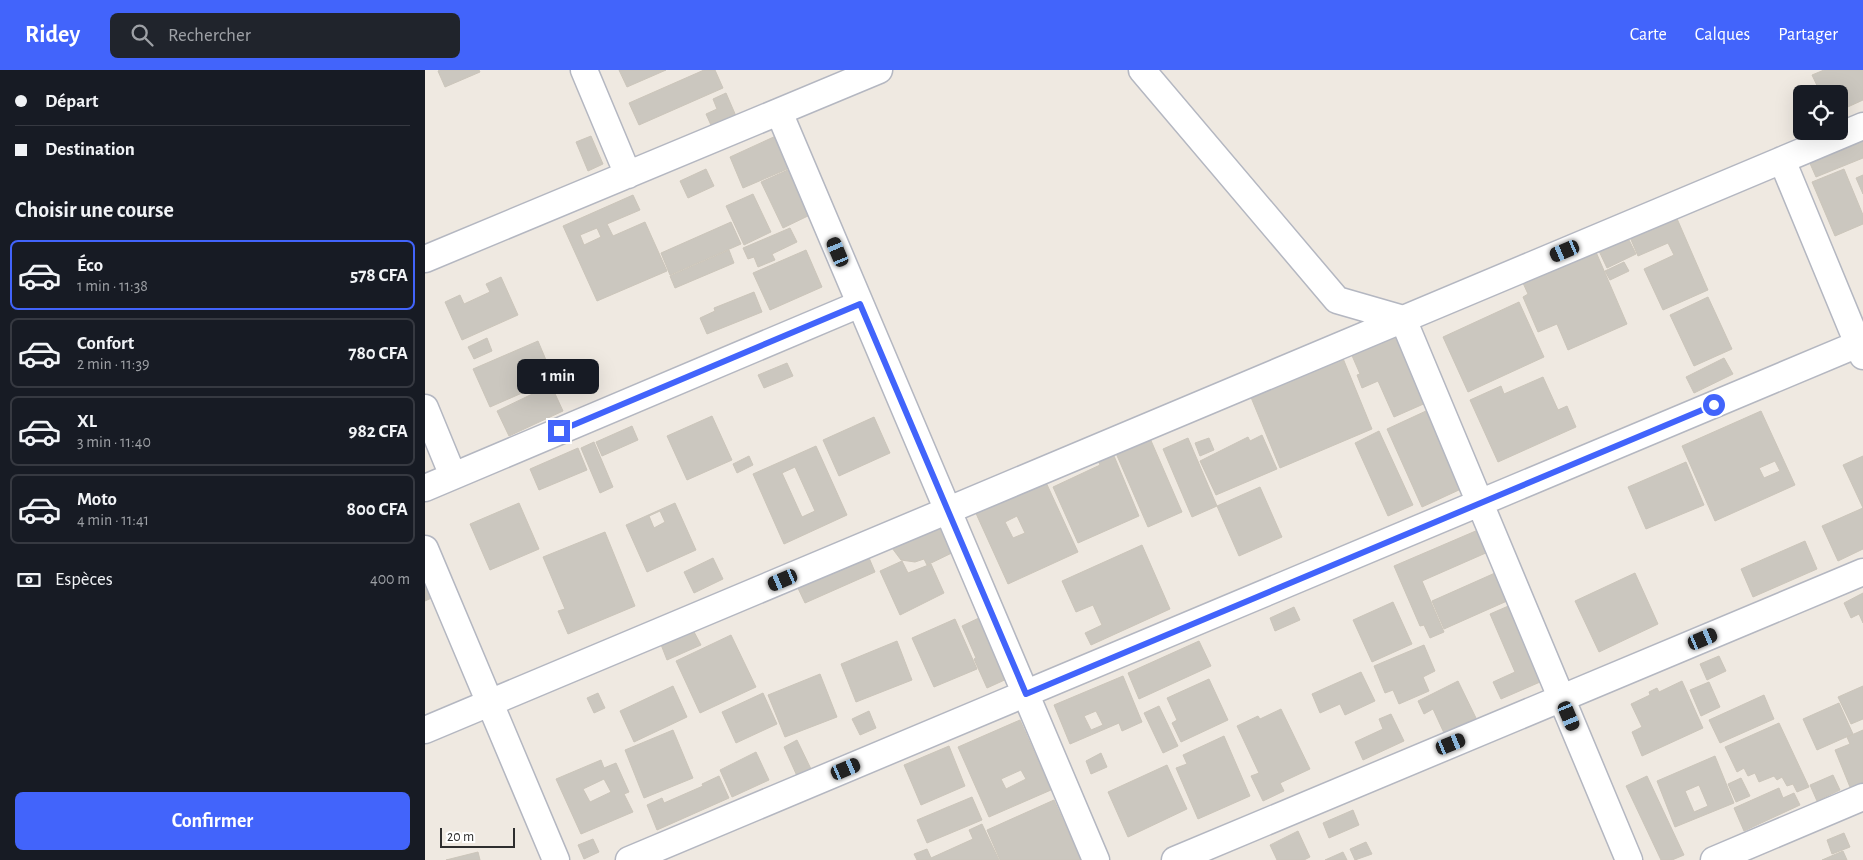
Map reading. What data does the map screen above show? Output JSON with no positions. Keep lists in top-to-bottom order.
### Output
{
  "scale_bar": "20 m",
  "page": {
    "header": "Ridey",
    "search": "Rechercher",
    "nav": ["Carte", "Calques", "Partager"],
    "banner": ["Départ", "Destination"],
    "heading": "Choisir une course",
    "list": [
      {
        "name": "Éco",
        "note": "1 min · 11:38",
        "value": "578 CFA"
      },
      {
        "name": "Confort",
        "note": "2 min · 11:39",
        "value": "780 CFA"
      },
      {
        "name": "XL",
        "note": "3 min · 11:40",
        "value": "982 CFA"
      },
      {
        "name": "Moto",
        "note": "4 min · 11:41",
        "value": "800 CFA"
      }
    ],
    "bubble": "1 min",
    "pay": ["Espèces", "400 m"],
    "buttons": "Confirmer",
    "scale": "20 m"
  }
}
